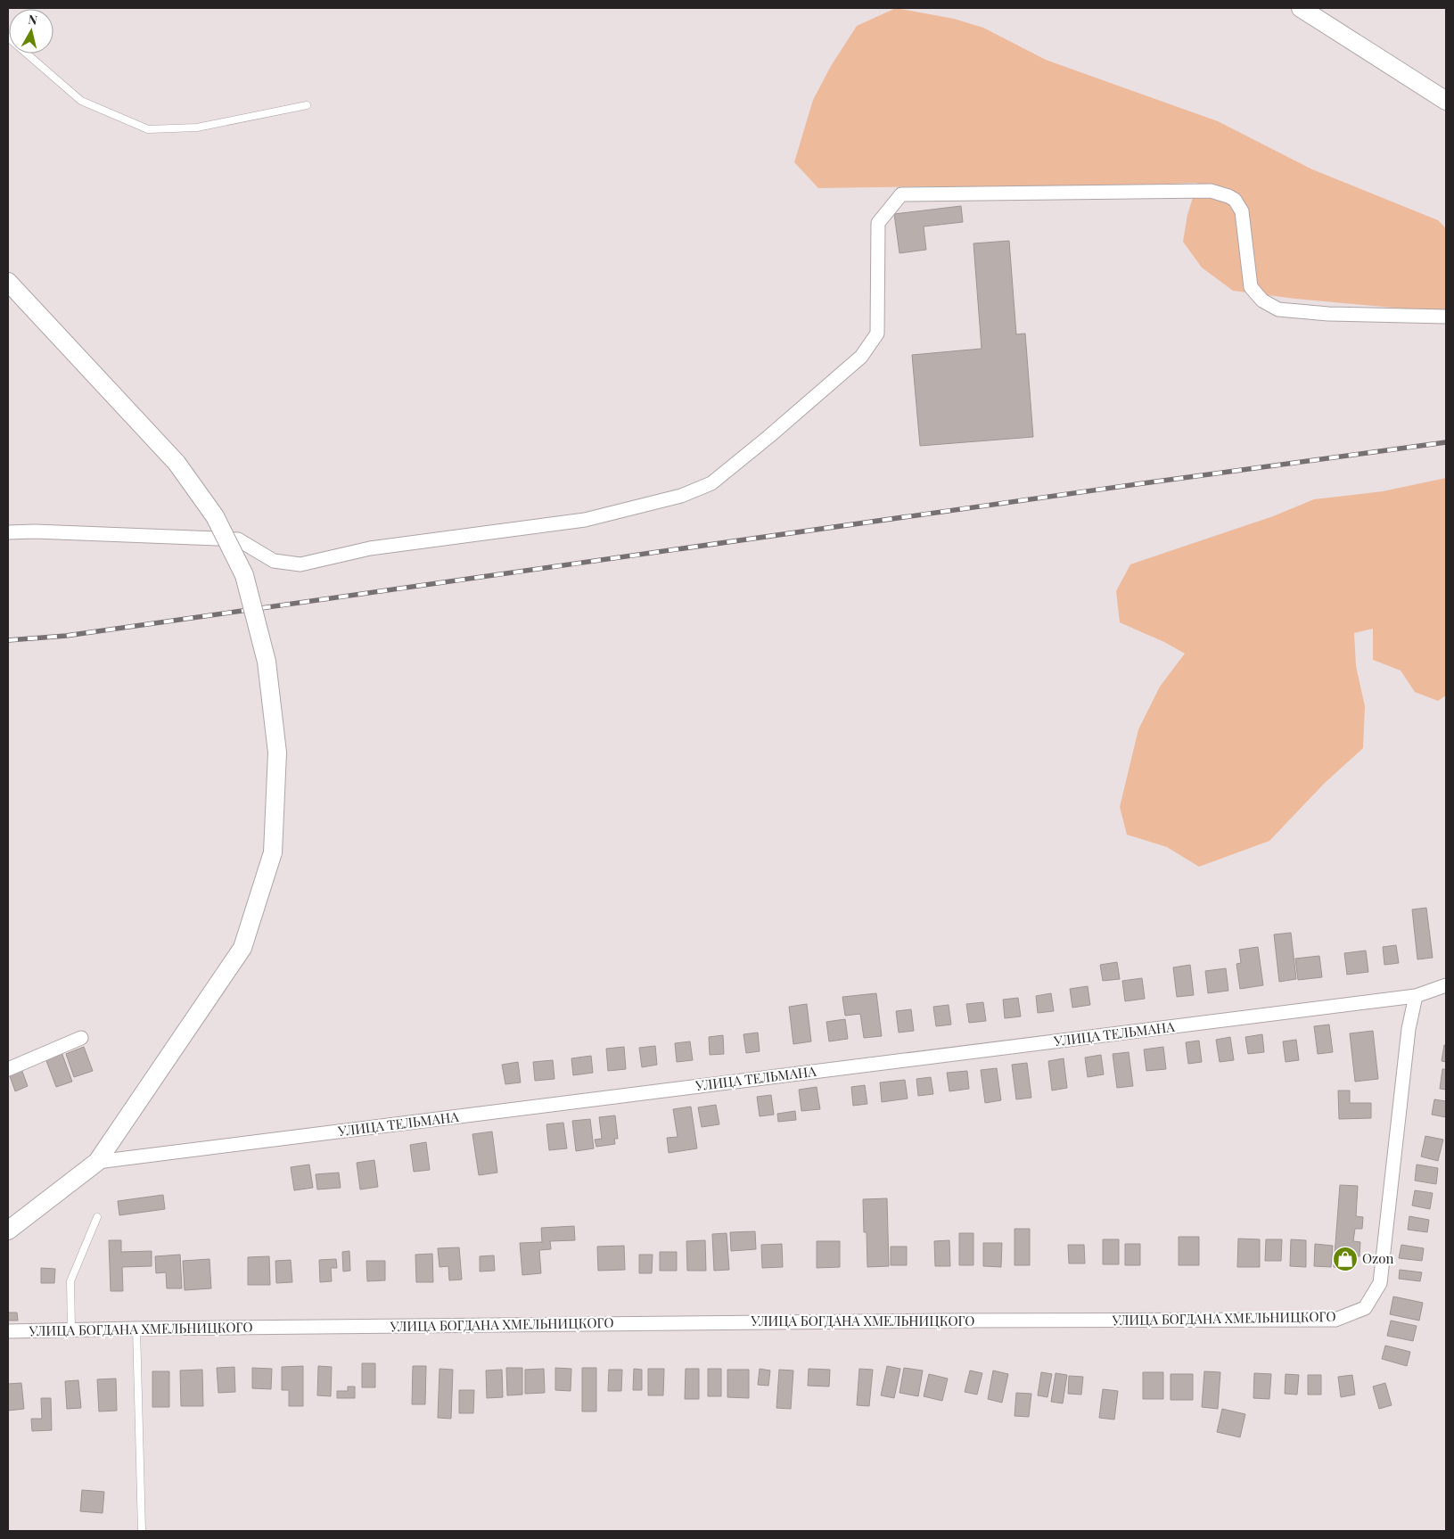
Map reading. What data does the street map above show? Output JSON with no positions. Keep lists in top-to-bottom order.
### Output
{
  "streets": {
    "street": ["УЛИЦА ТЕЛЬМАНА", "УЛИЦА БОГДАНА ХМЕЛЬНИЦКОГО"]
  },
  "crossings": [
    ["УЛИЦА ТЕЛЬМАНА", "УЛИЦА БОГДАНА ХМЕЛЬНИЦКОГО"]
  ],
  "places": {
    "shop": ["Ozon"]
  },
  "north": "top"
}
